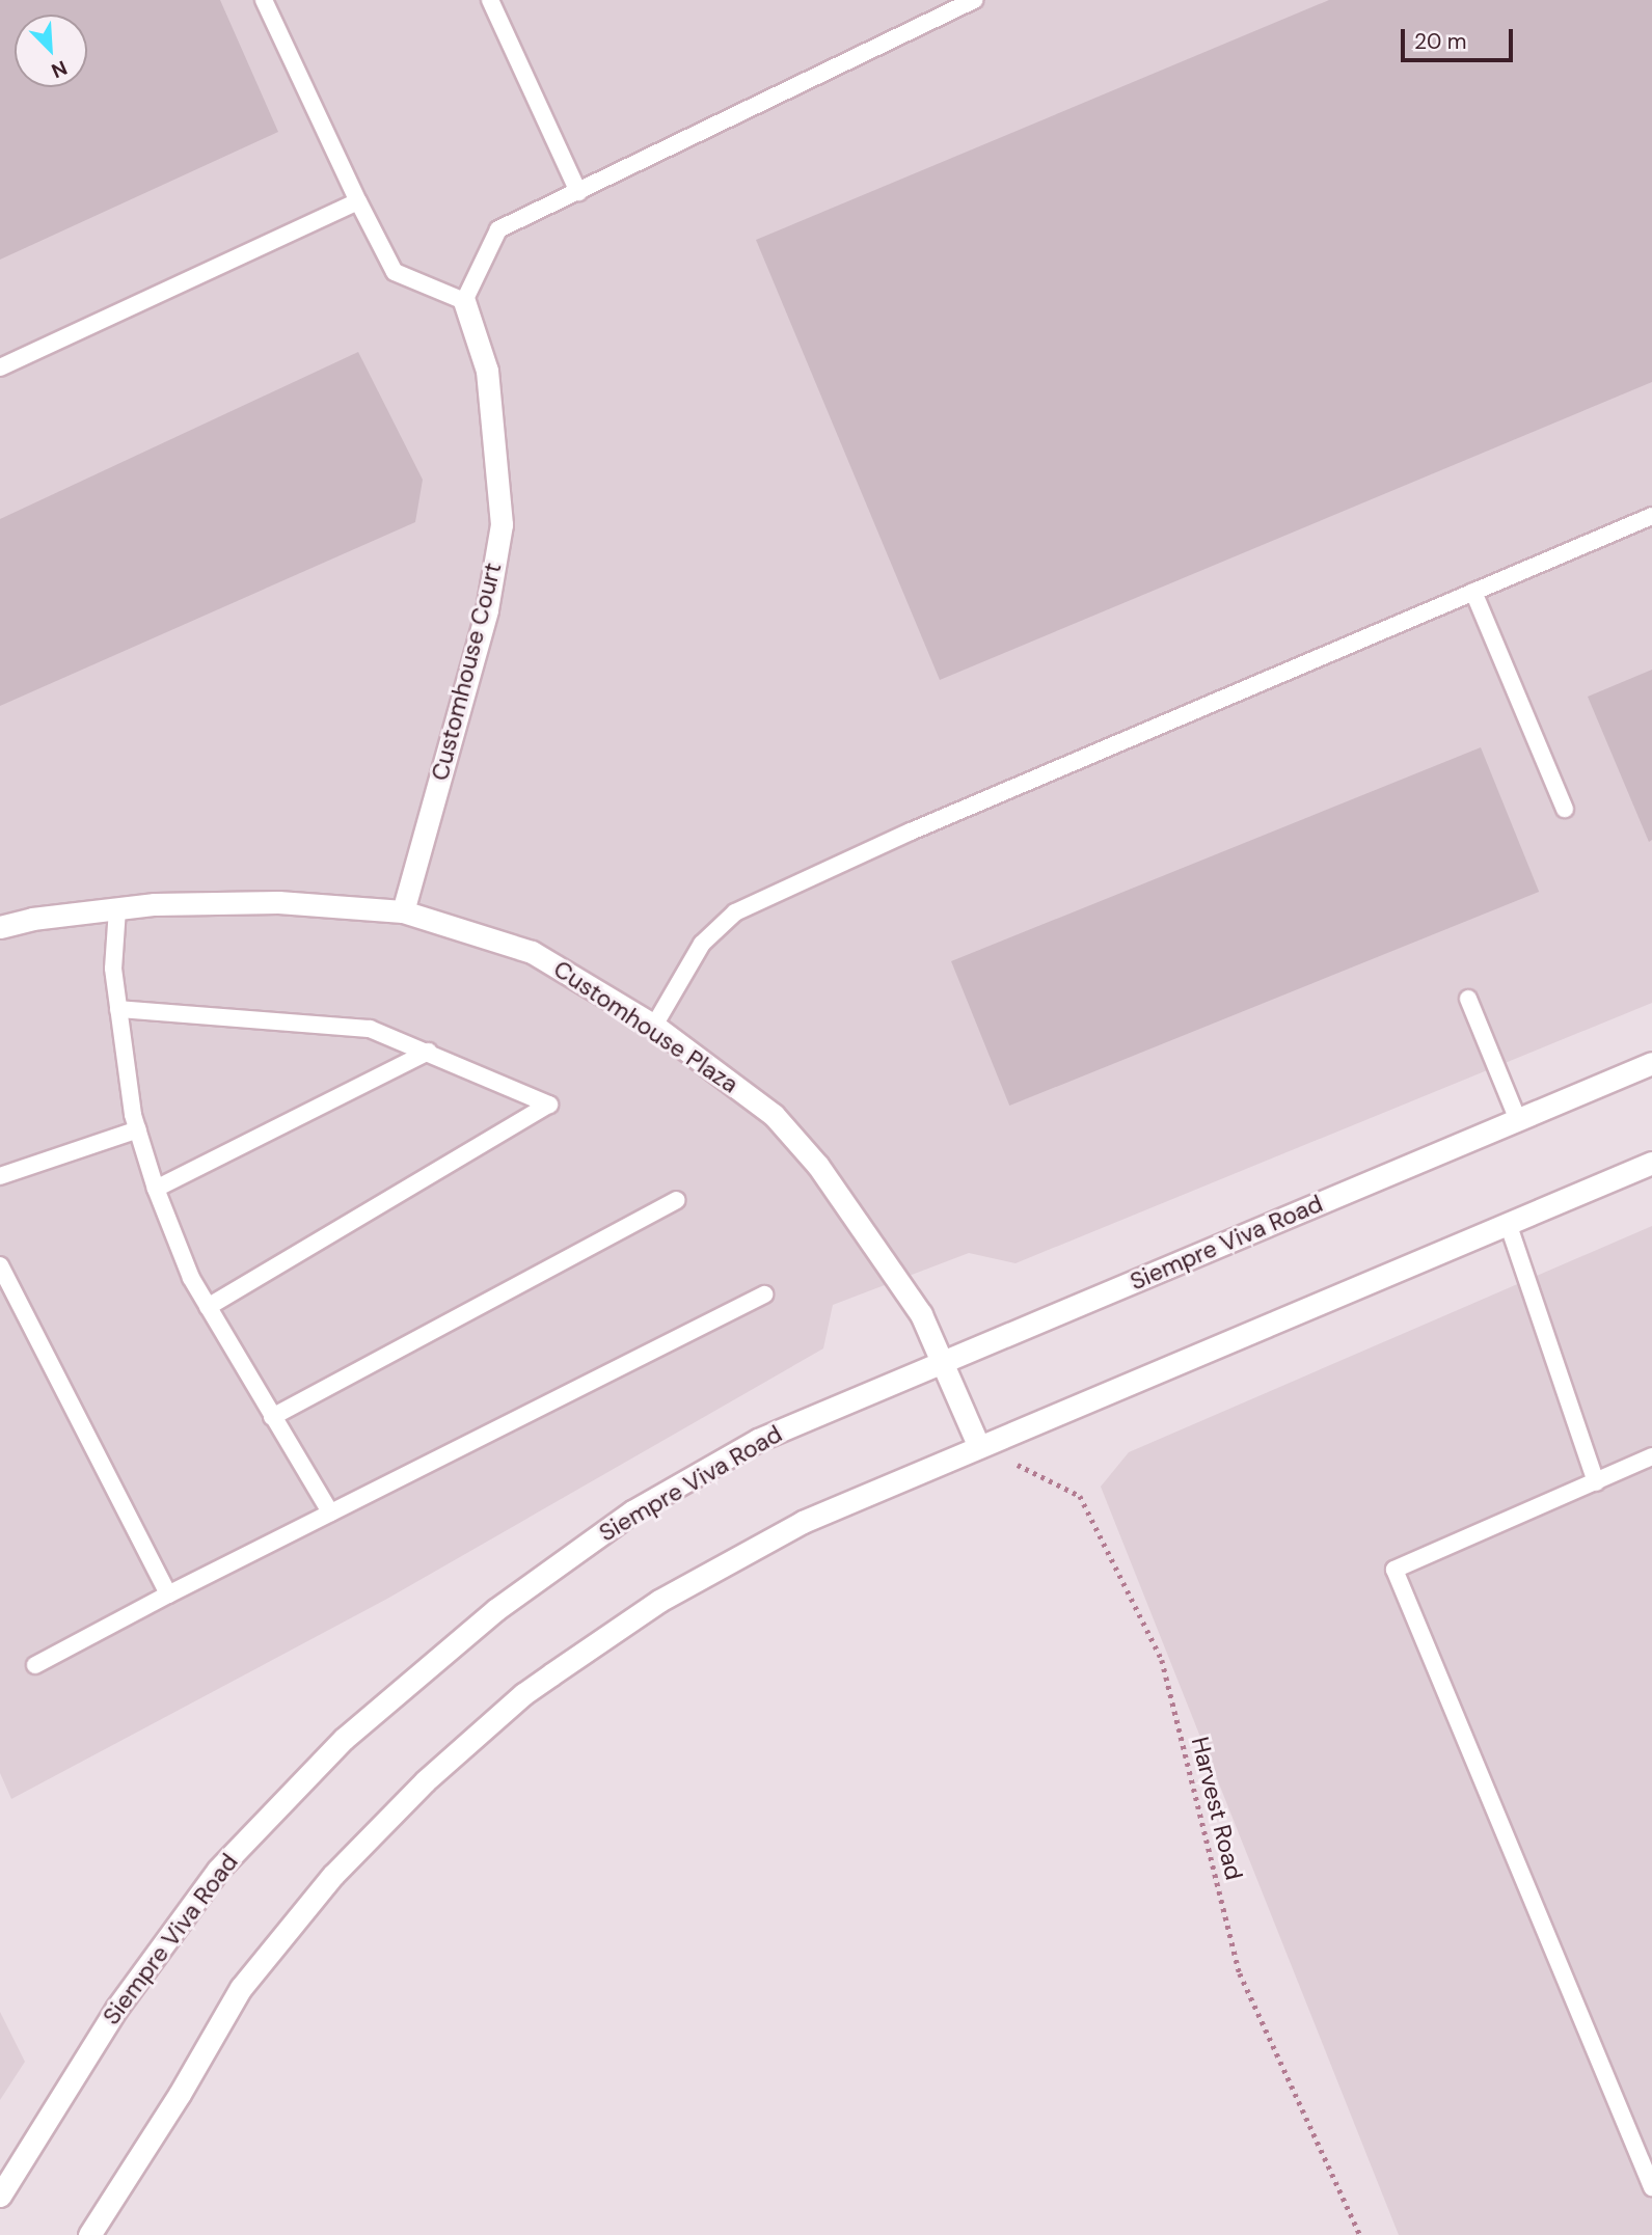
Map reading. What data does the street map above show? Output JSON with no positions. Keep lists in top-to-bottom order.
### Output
{
  "streets": {
    "main road": ["Customhouse Court", "Customhouse Plaza", "Siempre Viva Road"],
    "path": ["Harvest Road"]
  },
  "crossings": [
    ["Customhouse Court", "Customhouse Plaza"],
    ["Customhouse Plaza", "Siempre Viva Road"],
    ["Customhouse Plaza", "Harvest Road"]
  ],
  "scale_bar": "20 m",
  "north": "bottom right"
}
